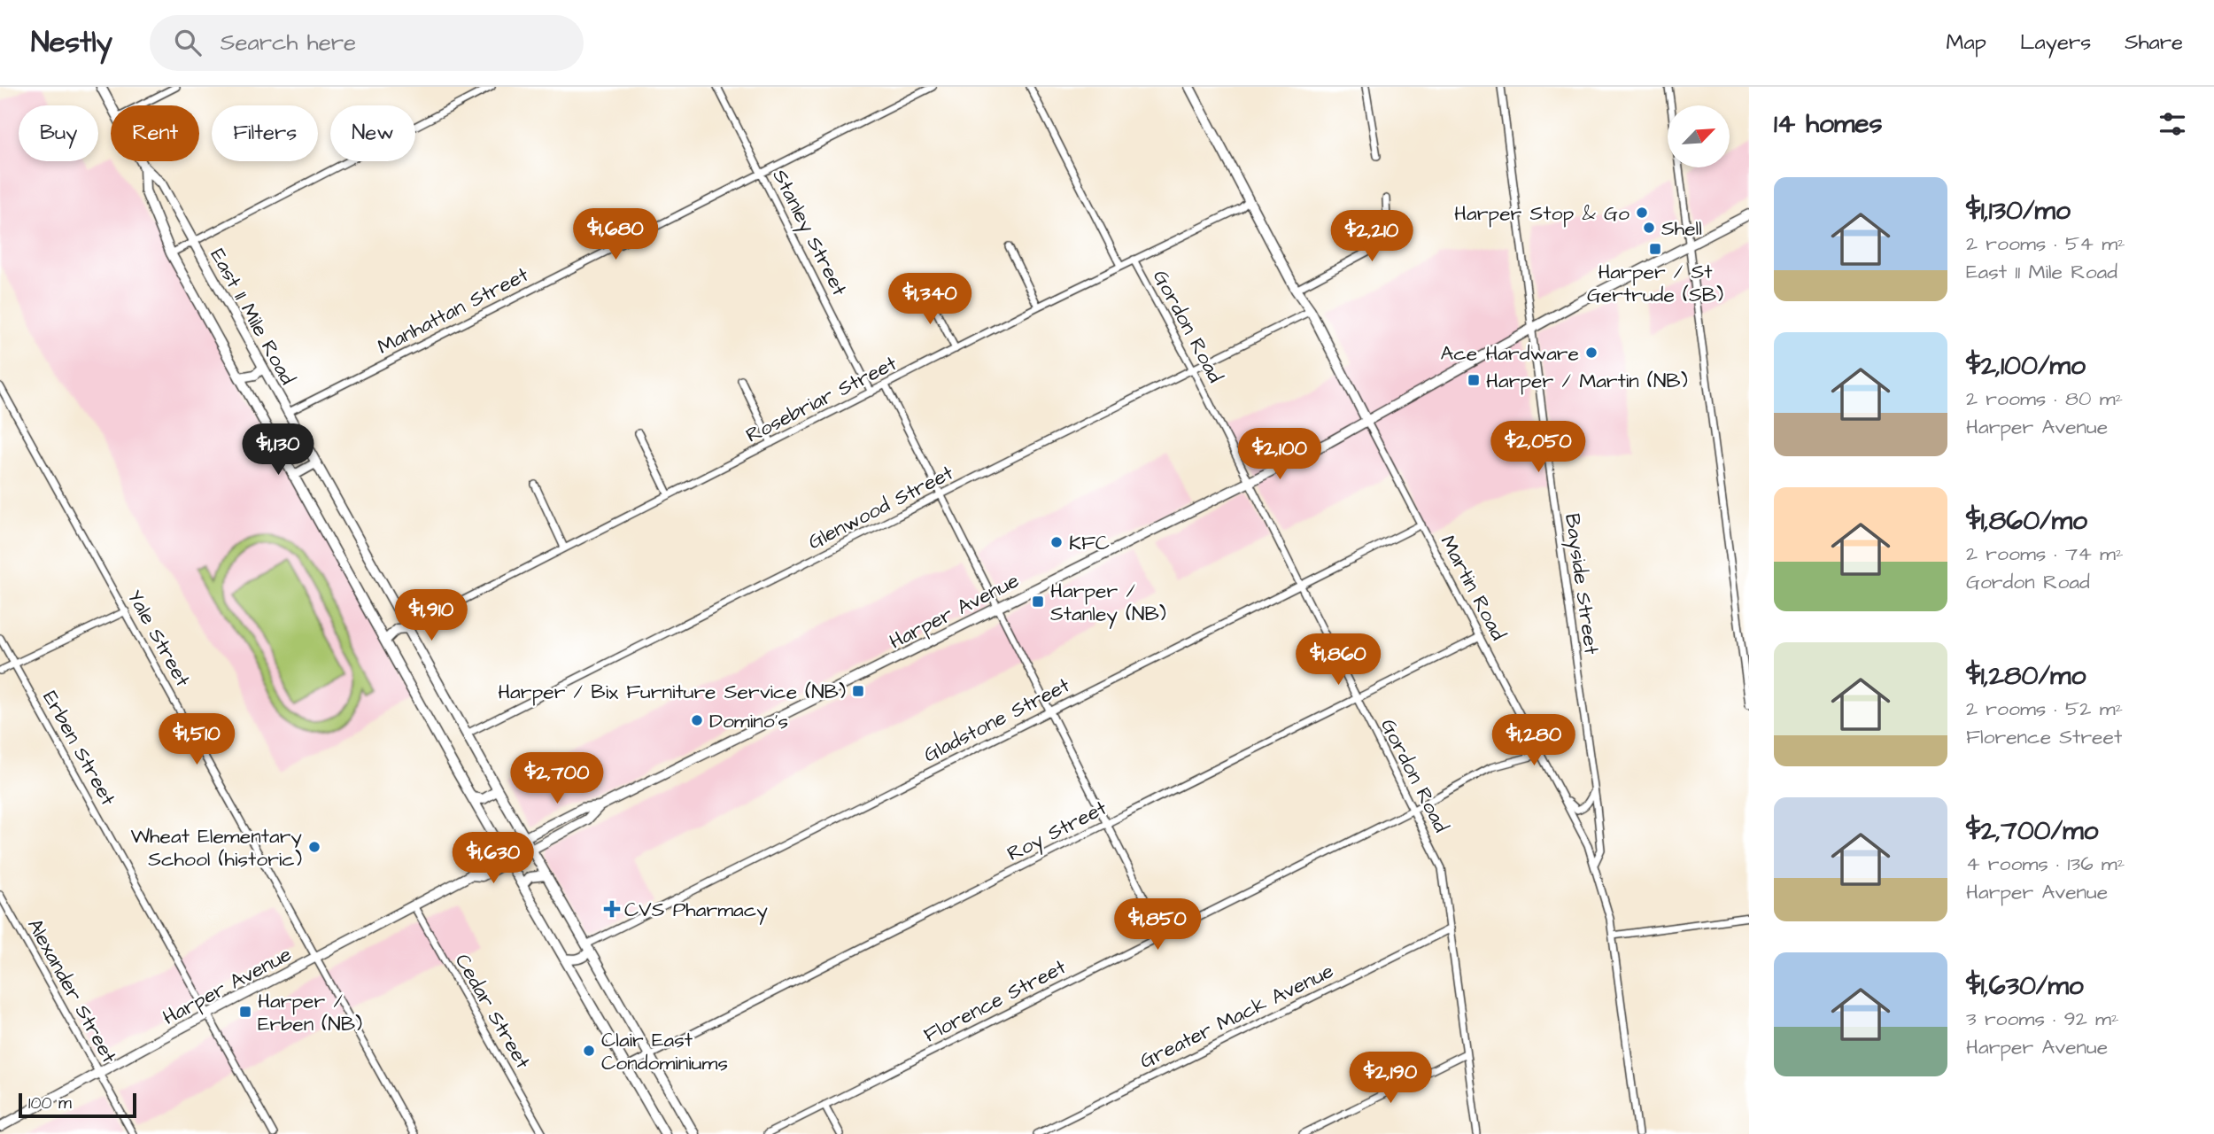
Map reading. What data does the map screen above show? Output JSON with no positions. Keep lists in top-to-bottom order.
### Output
{
  "streets": {
    "main road": ["East 11 Mile Road", "Martin Road", "Harper Avenue"],
    "street": [
      "Stanley Street",
      "Manhattan Street",
      "Gordon Road",
      "Rosebriar Street",
      "Glenwood Street",
      "Bayside Street",
      "Yale Street",
      "Gladstone Street",
      "Erben Street",
      "Roy Street",
      "Alexander Street",
      "Florence Street",
      "Cedar Street",
      "Greater Mack Avenue"
    ]
  },
  "crossings": [
    ["Stanley Street", "Manhattan Street"],
    ["Stanley Street", "Rosebriar Street"],
    ["Manhattan Street", "East 11 Mile Road"],
    ["East 11 Mile Road", "Rosebriar Street"],
    ["East 11 Mile Road", "Glenwood Street"],
    ["East 11 Mile Road", "Harper Avenue"],
    ["East 11 Mile Road", "Gladstone Street"],
    ["East 11 Mile Road", "Roy Street"],
    ["Gordon Road", "Rosebriar Street"],
    ["Gordon Road", "Glenwood Street"],
    ["Gordon Road", "Harper Avenue"],
    ["Gordon Road", "Gladstone Street"],
    ["Gordon Road", "Roy Street"],
    ["Gordon Road", "Florence Street"],
    ["Gordon Road", "Greater Mack Avenue"],
    ["Rosebriar Street", "Martin Road"],
    ["Glenwood Street", "Martin Road"],
    ["Bayside Street", "Martin Road"],
    ["Bayside Street", "Harper Avenue"],
    ["Martin Road", "Harper Avenue"],
    ["Martin Road", "Gladstone Street"],
    ["Martin Road", "Roy Street"],
    ["Martin Road", "Florence Street"],
    ["Harper Avenue", "Yale Street"],
    ["Harper Avenue", "Erben Street"],
    ["Harper Avenue", "Alexander Street"],
    ["Harper Avenue", "Cedar Street"]
  ],
  "places": {
    "other": [
      "Harper Stop & Go",
      "Shell",
      "Ace Hardware",
      "KFC",
      "Domino's",
      "Wheat Elementary School (historic)",
      "Clair East Condominiums"
    ],
    "transit": [
      "Harper / St Gertrude (SB)",
      "Harper / Martin (NB)",
      "Harper / Stanley (NB)",
      "Harper / Bix Furniture Service (NB)",
      "Harper / Erben (NB)"
    ],
    "health": ["CVS Pharmacy"]
  },
  "scale_bar": "100 m",
  "north": "top right",
  "page": {
    "header": "Nestly",
    "search": "Search here",
    "nav": ["Map", "Layers", "Share"],
    "heading": "14 homes",
    "chip": [
      "Buy",
      "Rent",
      "Filters",
      "New"
    ],
    "list": [
      {
        "name": "$1,130/mo",
        "note": "2 rooms · 54 m² · East 11 Mile Road"
      },
      {
        "name": "$2,100/mo",
        "note": "2 rooms · 80 m² · Harper Avenue"
      },
      {
        "name": "$1,860/mo",
        "note": "2 rooms · 74 m² · Gordon Road"
      },
      {
        "name": "$1,280/mo",
        "note": "2 rooms · 52 m² · Florence Street"
      },
      {
        "name": "$2,700/mo",
        "note": "4 rooms · 136 m² · Harper Avenue"
      },
      {
        "name": "$1,630/mo",
        "note": "3 rooms · 92 m² · Harper Avenue"
      }
    ],
    "price": [
      "$1,680",
      "$2,210",
      "$1,340",
      "$2,050",
      "$1,130",
      "$2,100",
      "$1,910",
      "$1,860",
      "$1,510",
      "$1,280",
      "$2,700",
      "$1,630",
      "$1,850",
      "$2,190"
    ],
    "scale": "100 m"
  }
}
